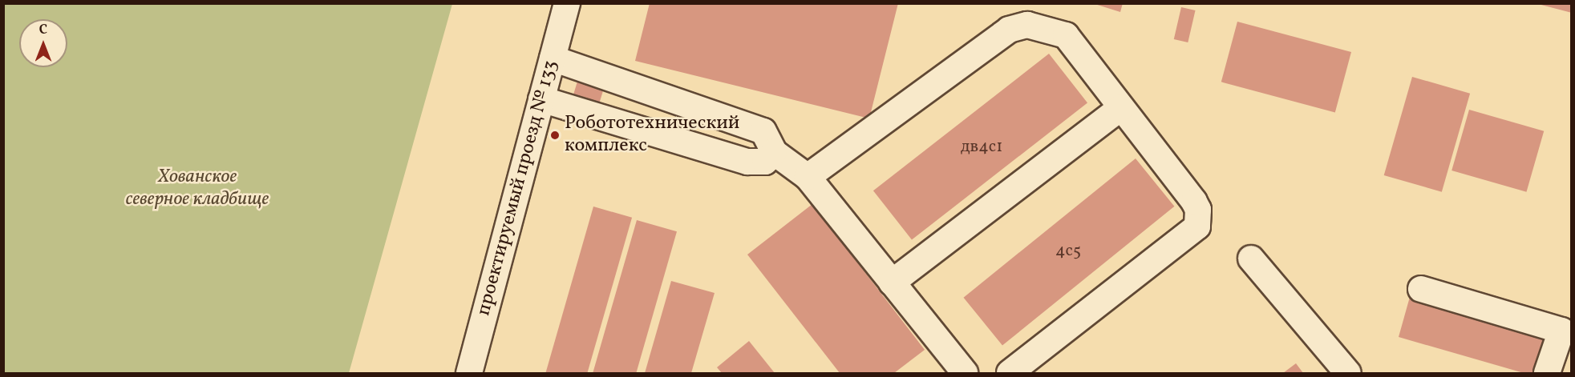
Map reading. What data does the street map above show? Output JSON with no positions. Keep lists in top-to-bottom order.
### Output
{
  "streets": {
    "street": ["проектируемый проезд № 133"]
  },
  "parks": ["Хованское северное кладбище"],
  "places": ["Робототехнический комплекс"],
  "house_numbers": ["дв4с1", "4с5"],
  "north": "top"
}
